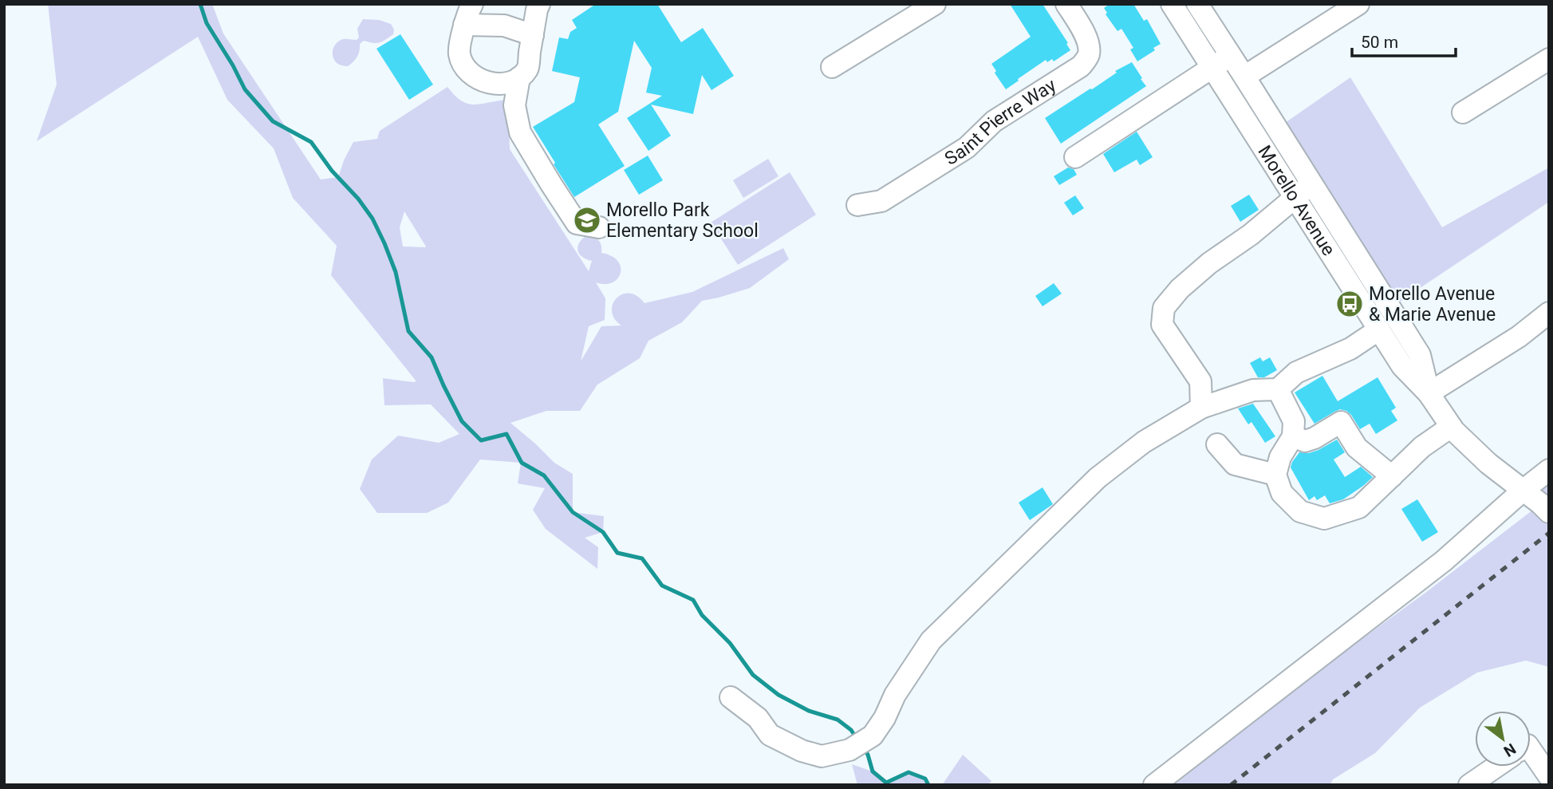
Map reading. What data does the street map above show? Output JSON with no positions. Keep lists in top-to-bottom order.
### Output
{
  "streets": {
    "street": ["Saint Pierre Way", "Morello Avenue"]
  },
  "places": {
    "school or university": ["Morello Park Elementary School"],
    "bus stop": ["Morello Avenue & Marie Avenue"]
  },
  "scale_bar": "50 m",
  "north": "bottom right"
}
